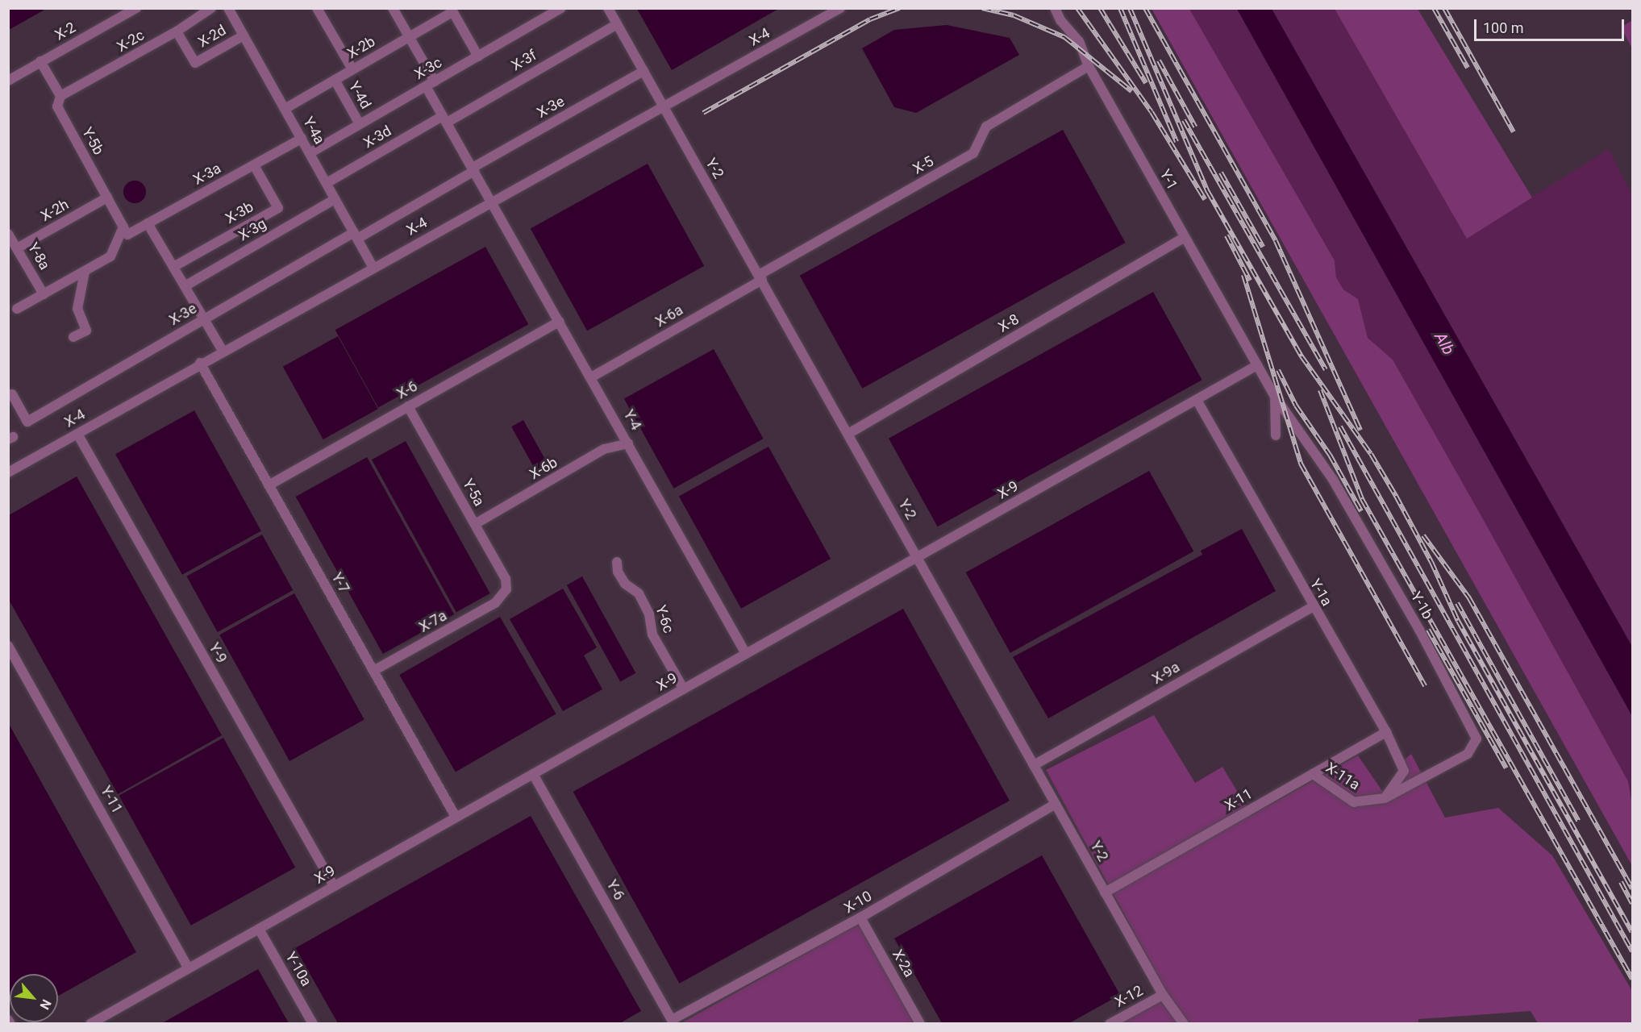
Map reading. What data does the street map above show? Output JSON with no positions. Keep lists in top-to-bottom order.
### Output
{
  "streets": {
    "street": [
      "X-2",
      "X-2d",
      "X-4",
      "X-2c",
      "X-2b",
      "X-3f",
      "X-3c",
      "Y-4d",
      "X-3e",
      "Y-4a",
      "X-3d",
      "Y-5b",
      "X-5",
      "Y-2",
      "X-3a",
      "Y-1",
      "X-2h",
      "X-3b",
      "X-3g",
      "Y-8a",
      "X-6a",
      "X-8",
      "X-6",
      "Y-4",
      "X-6b",
      "X-9",
      "Y-5a",
      "Y-7",
      "Y-1a",
      "Y-1b",
      "Y-6c",
      "X-7a",
      "Y-9",
      "X-9a",
      "X-11a",
      "Y-11",
      "X-11",
      "Y-6",
      "X-10",
      "X-2a",
      "Y-10a",
      "X-12"
    ]
  },
  "crossings": [
    ["X-2", "Y-5b"],
    ["X-2d", "X-2c"],
    ["X-2d", "Y-4a"],
    ["X-4", "Y-4a"],
    ["X-4", "Y-2"],
    ["X-4", "Y-4"],
    ["X-4", "Y-7"],
    ["X-4", "Y-9"],
    ["X-2c", "Y-5b"],
    ["X-2b", "Y-4d"],
    ["X-2b", "Y-4a"],
    ["X-3f", "X-3d"],
    ["X-3f", "Y-2"],
    ["X-3c", "Y-4d"],
    ["X-3c", "Y-4a"],
    ["X-3e", "Y-4a"],
    ["X-3e", "Y-2"],
    ["Y-4a", "X-3d"],
    ["Y-4a", "X-3a"],
    ["Y-4a", "X-3g"],
    ["Y-5b", "X-3a"],
    ["Y-5b", "X-2h"],
    ["X-5", "Y-2"],
    ["X-5", "Y-1"],
    ["X-5", "X-6a"],
    ["Y-2", "X-6a"],
    ["Y-2", "X-8"],
    ["Y-2", "X-9"],
    ["Y-2", "X-9a"],
    ["Y-2", "X-11"],
    ["Y-2", "X-10"],
    ["Y-2", "X-12"],
    ["X-3a", "X-3b"],
    ["Y-1", "X-8"],
    ["Y-1", "X-9"],
    ["Y-1", "Y-1b"],
    ["X-2h", "Y-8a"],
    ["X-6a", "Y-4"],
    ["X-6", "Y-4"],
    ["X-6", "Y-5a"],
    ["X-6", "Y-7"],
    ["Y-4", "X-6b"],
    ["Y-4", "X-9"],
    ["X-6b", "Y-5a"],
    ["X-9", "Y-7"],
    ["X-9", "Y-1a"],
    ["X-9", "Y-1b"],
    ["X-9", "Y-6c"],
    ["X-9", "Y-9"],
    ["X-9", "Y-11"],
    ["X-9", "Y-6"],
    ["X-9", "Y-10a"],
    ["Y-5a", "X-7a"],
    ["Y-7", "X-7a"],
    ["Y-1a", "Y-1b"],
    ["Y-1a", "X-9a"],
    ["Y-1a", "X-11a"],
    ["Y-1a", "X-11"],
    ["Y-1b", "X-11a"],
    ["X-11a", "X-11"],
    ["Y-6", "X-10"],
    ["X-10", "X-2a"]
  ],
  "water": ["Alb"],
  "scale_bar": "100 m",
  "north": "bottom right"
}
